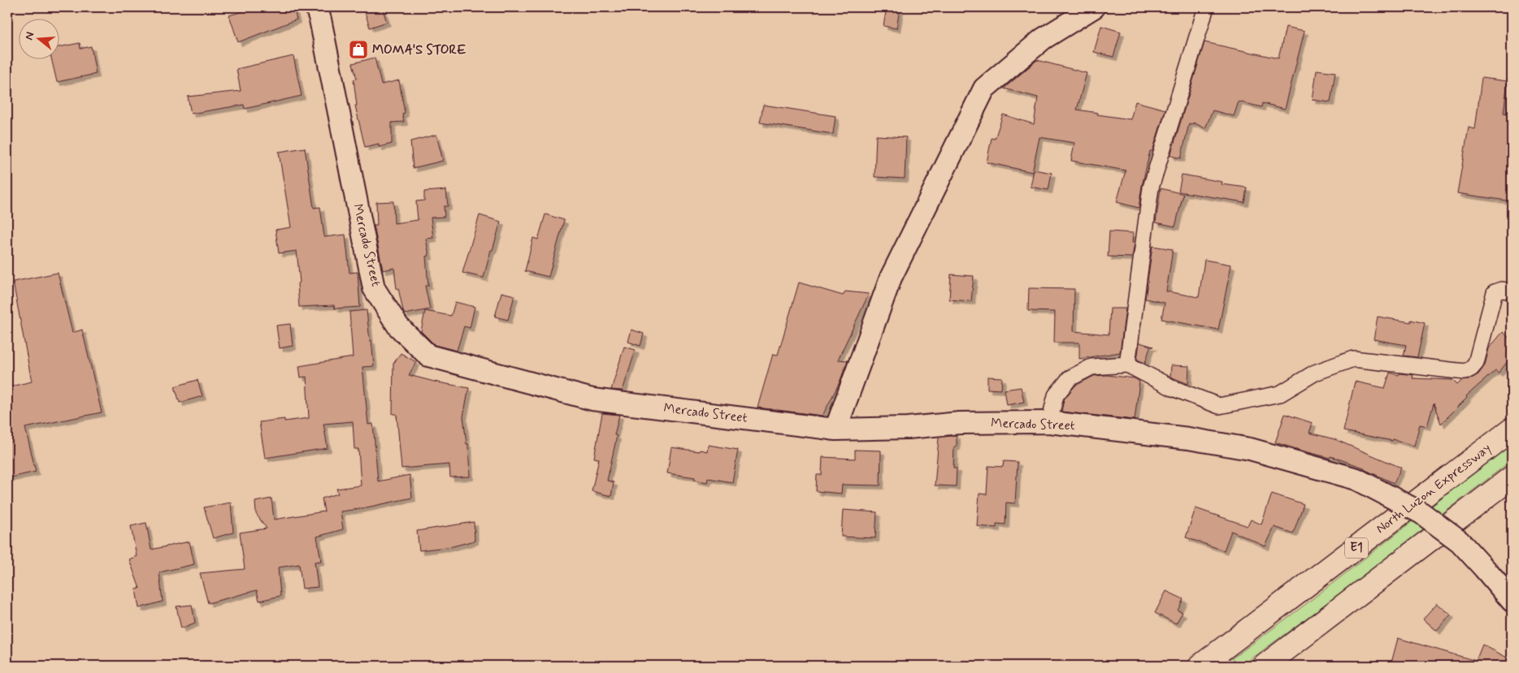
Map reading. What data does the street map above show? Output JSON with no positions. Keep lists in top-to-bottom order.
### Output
{
  "streets": {
    "highway": ["North Luzon Expressway", "E1"],
    "main road": ["Mercado Street"]
  },
  "places": {
    "shop": ["MOMA'S STORE"]
  },
  "north": "left"
}
